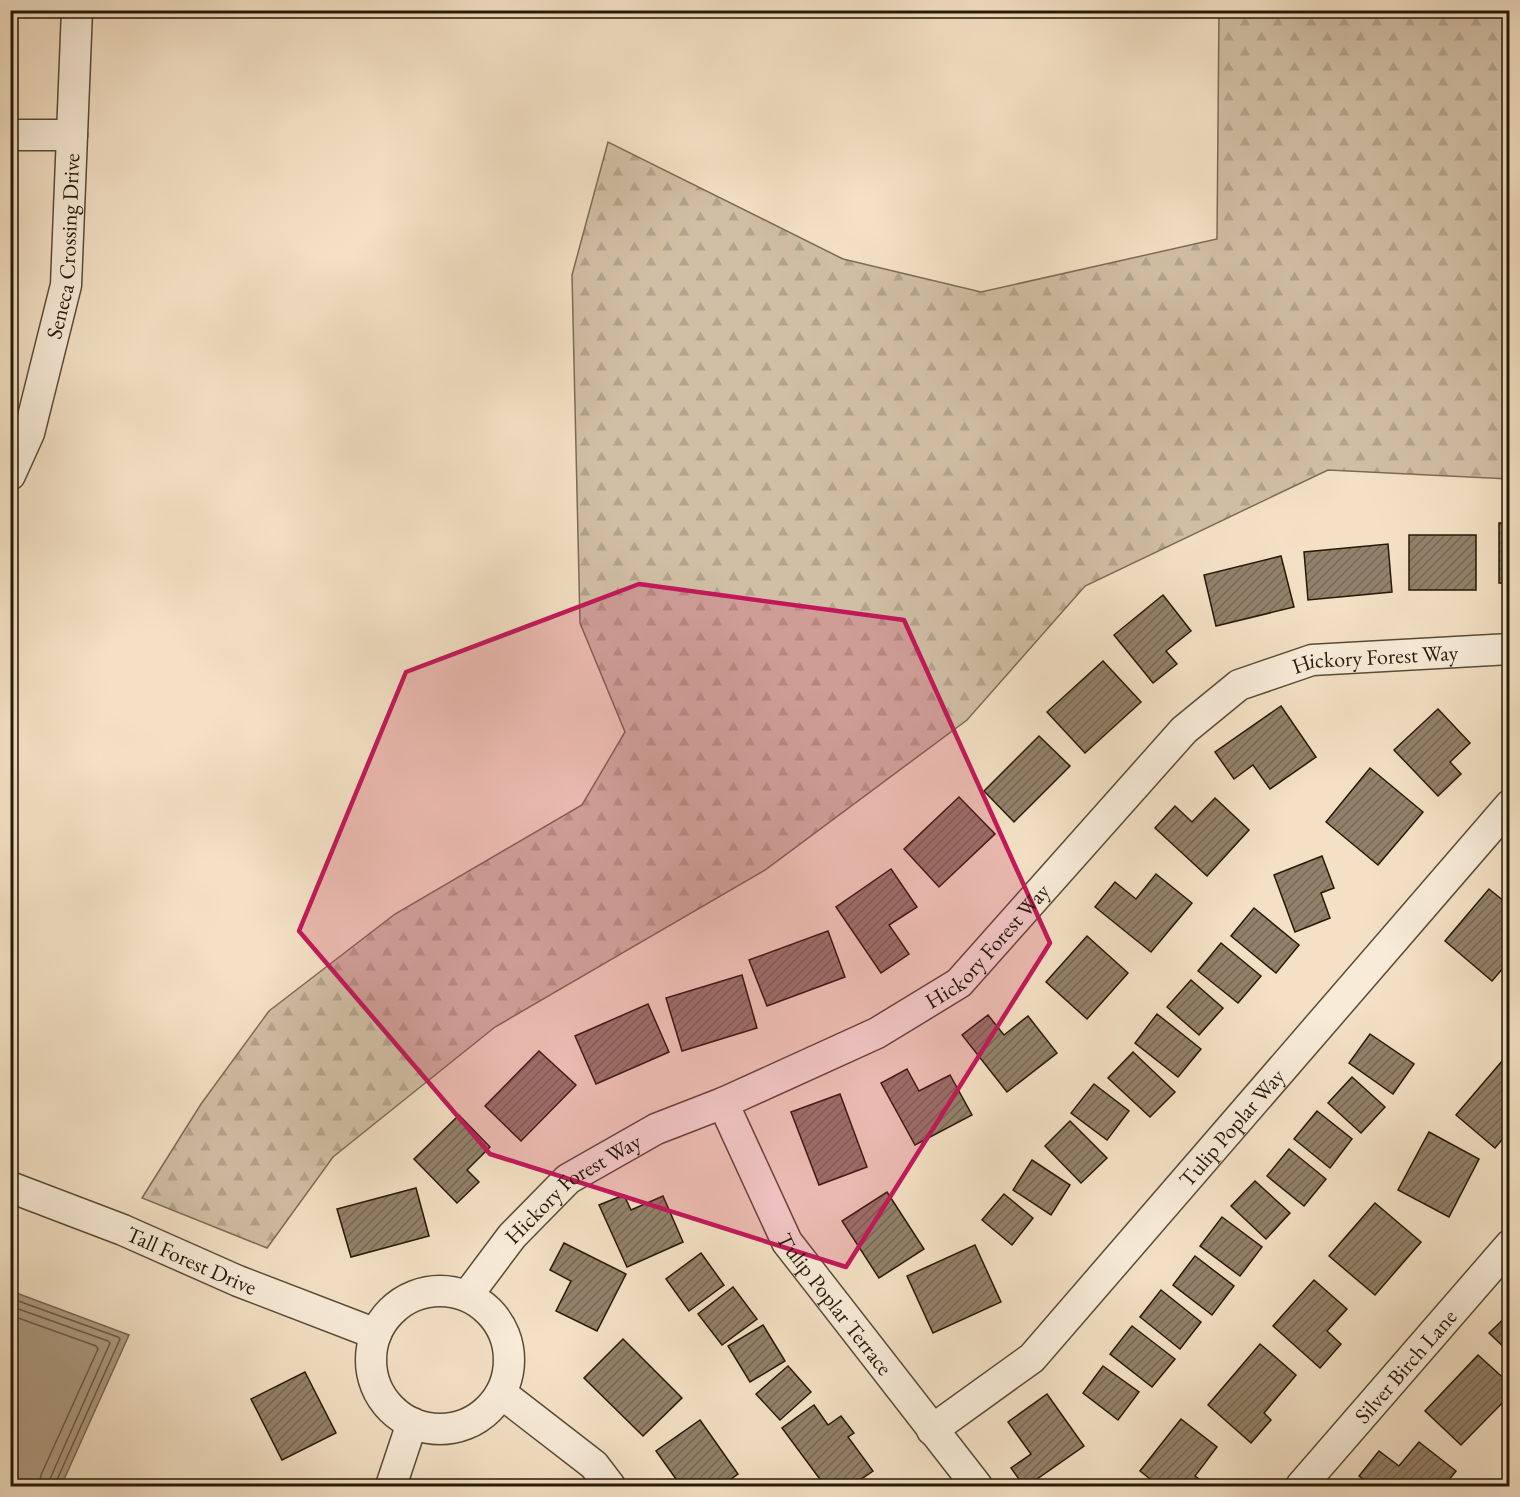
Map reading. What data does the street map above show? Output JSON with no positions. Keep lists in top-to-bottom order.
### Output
{
  "streets": {
    "street": [
      "Seneca Crossing Drive",
      "Hickory Forest Way",
      "Tulip Poplar Way",
      "Tall Forest Drive",
      "Tulip Poplar Terrace",
      "Silver Birch Lane"
    ]
  },
  "crossings": [
    ["Hickory Forest Way", "Tall Forest Drive"],
    ["Hickory Forest Way", "Tulip Poplar Terrace"],
    ["Tulip Poplar Way", "Tulip Poplar Terrace"]
  ]
}
